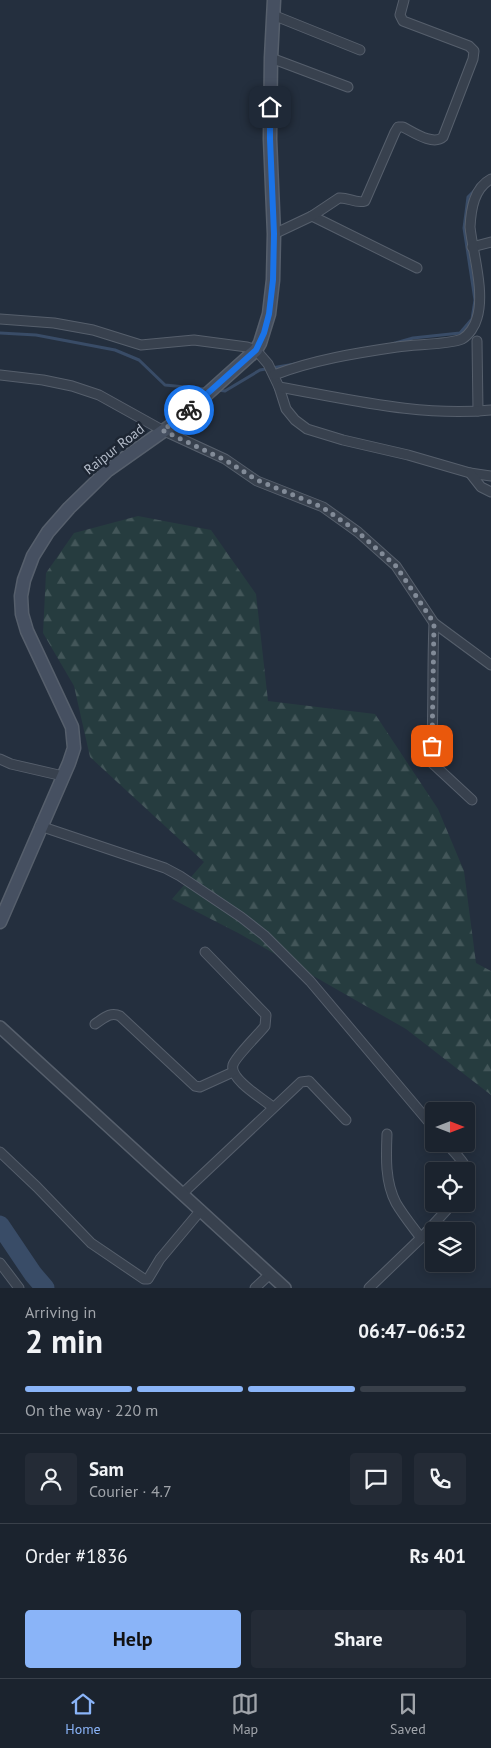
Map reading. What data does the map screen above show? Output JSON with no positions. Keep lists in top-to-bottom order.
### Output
{
  "streets": {
    "main road": ["Raipur Road"]
  },
  "north": "right",
  "page": {
    "heading": ["2 min", "Arriving in", "06:47–06:52"],
    "panel": [
      "Sam",
      "Courier · 4.7",
      "Order #1836",
      "Rs 401"
    ],
    "bar": "On the way · 220 m",
    "buttons": ["Help", "Share"],
    "tabs": ["Home", "Map", "Saved"]
  }
}
